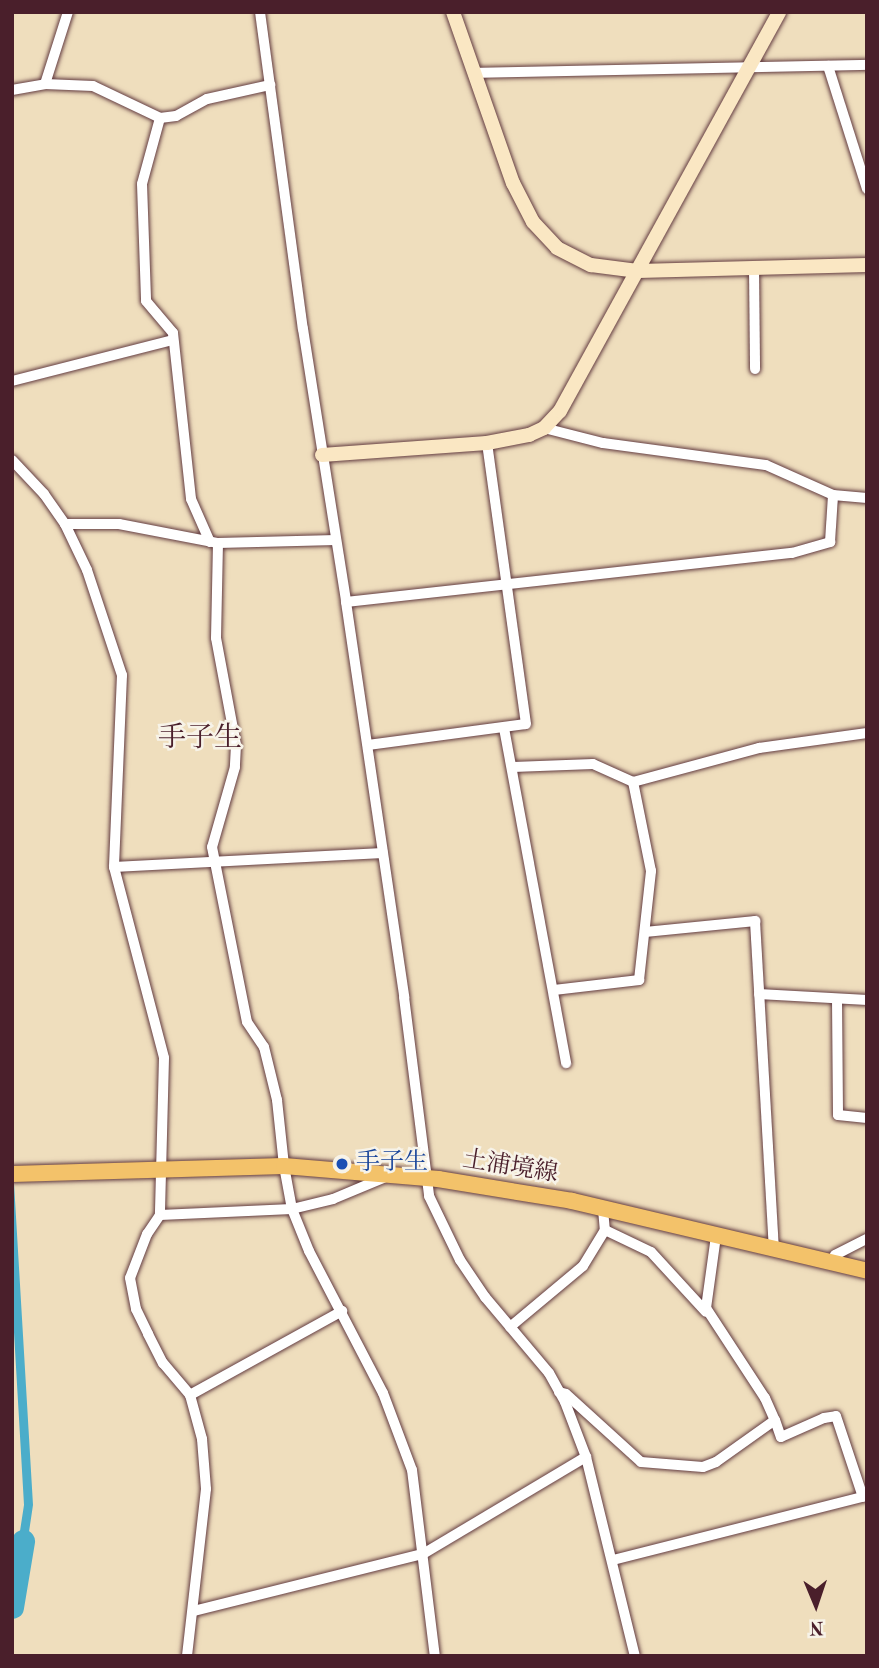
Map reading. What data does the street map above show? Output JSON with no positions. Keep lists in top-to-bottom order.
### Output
{
  "streets": {
    "main road": ["土浦境線"]
  },
  "districts": ["手子生"],
  "places": ["手子生"],
  "north": "bottom"
}
